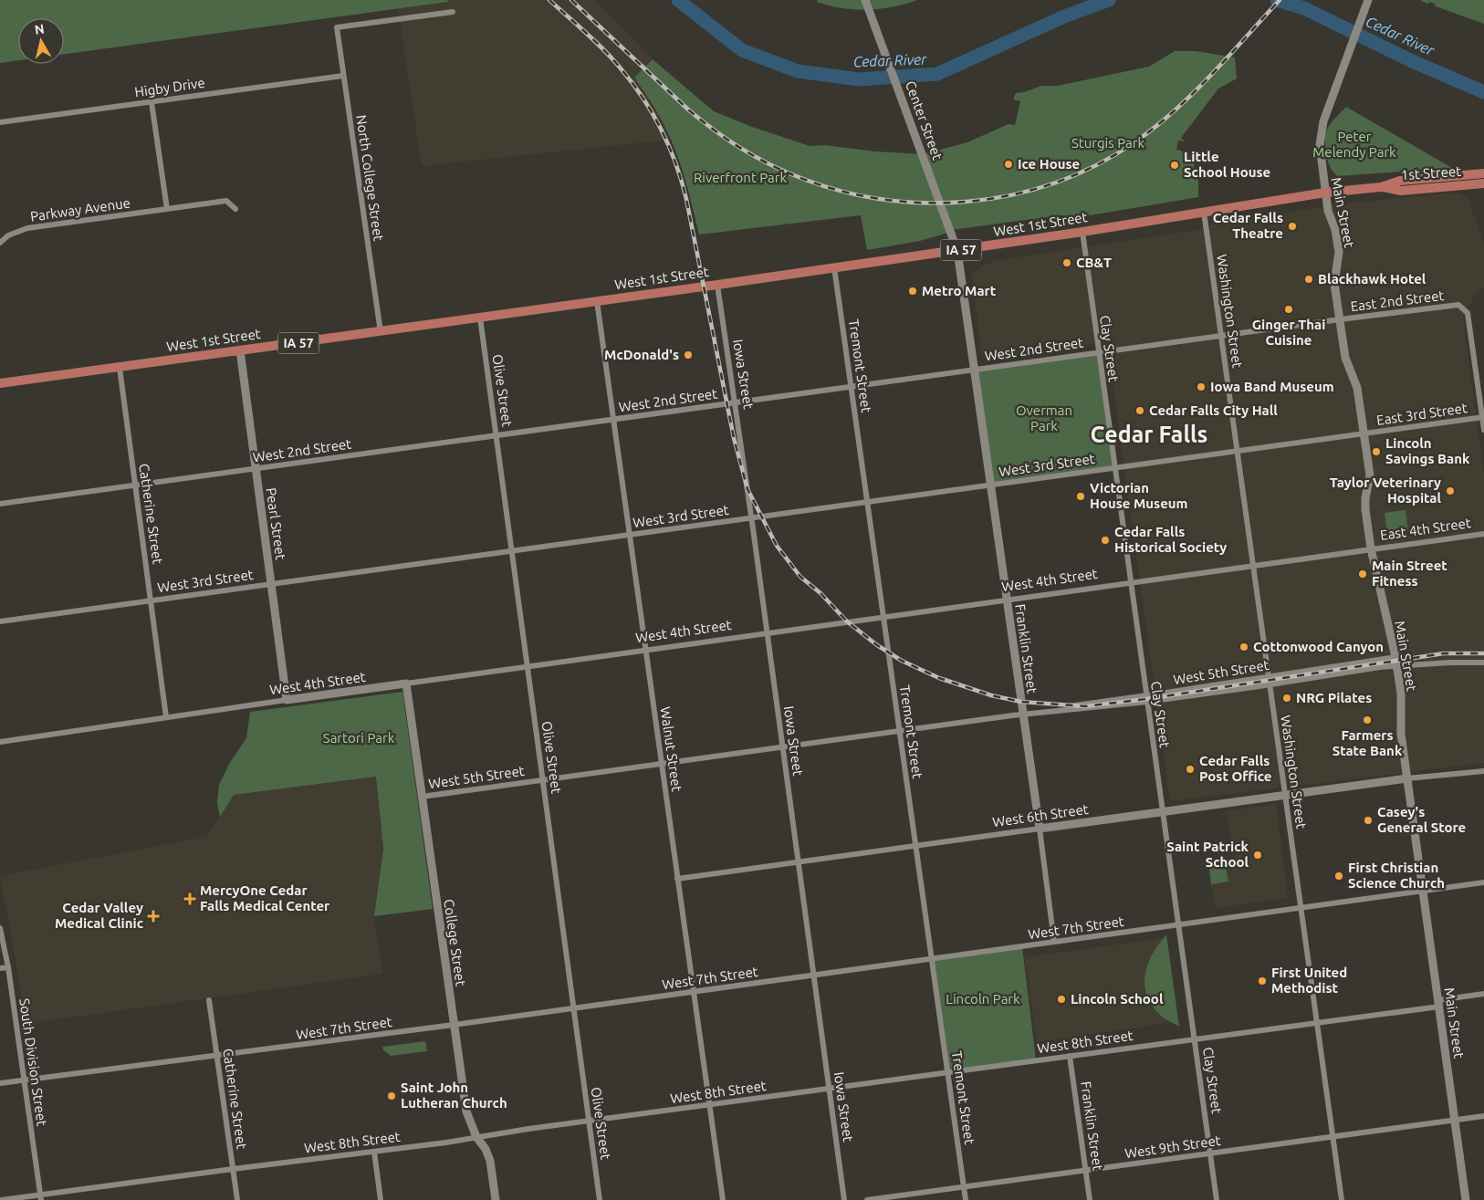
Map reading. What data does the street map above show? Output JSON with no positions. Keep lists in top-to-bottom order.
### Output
{
  "streets": {
    "main road": ["1st Street", "West 1st Street", "IA 57"],
    "street": [
      "Higby Drive",
      "Center Street",
      "North College Street",
      "Parkway Avenue",
      "Main Street",
      "East 2nd Street",
      "Washington Street",
      "Clay Street",
      "West 2nd Street",
      "Tremont Street",
      "Iowa Street",
      "Olive Street",
      "East 3rd Street",
      "West 3rd Street",
      "Catherine Street",
      "Pearl Street",
      "East 4th Street",
      "West 4th Street",
      "Franklin Street",
      "West 5th Street",
      "Walnut Street",
      "West 6th Street",
      "West 7th Street",
      "College Street",
      "West 8th Street",
      "South Division Street",
      "West 9th Street"
    ]
  },
  "crossings": [
    ["Higby Drive", "North College Street"],
    ["Center Street", "West 1st Street"],
    ["Center Street", "Franklin Street"],
    ["1st Street", "Main Street"],
    ["1st Street", "West 1st Street"],
    ["North College Street", "West 1st Street"],
    ["Main Street", "West 1st Street"],
    ["Main Street", "East 2nd Street"],
    ["Main Street", "West 2nd Street"],
    ["Main Street", "East 3rd Street"],
    ["Main Street", "West 3rd Street"],
    ["Main Street", "East 4th Street"],
    ["Main Street", "West 4th Street"],
    ["Main Street", "West 5th Street"],
    ["Main Street", "West 6th Street"],
    ["Main Street", "West 7th Street"],
    ["Main Street", "West 8th Street"],
    ["Main Street", "West 9th Street"],
    ["West 1st Street", "Washington Street"],
    ["West 1st Street", "Clay Street"],
    ["West 1st Street", "Tremont Street"],
    ["West 1st Street", "Iowa Street"],
    ["West 1st Street", "Olive Street"],
    ["West 1st Street", "Catherine Street"],
    ["West 1st Street", "Pearl Street"],
    ["West 1st Street", "Franklin Street"],
    ["West 1st Street", "Walnut Street"],
    ["East 2nd Street", "West 2nd Street"],
    ["East 2nd Street", "East 3rd Street"],
    ["Washington Street", "West 2nd Street"],
    ["Washington Street", "West 3rd Street"],
    ["Washington Street", "West 4th Street"],
    ["Washington Street", "West 5th Street"],
    ["Washington Street", "West 6th Street"],
    ["Washington Street", "West 7th Street"],
    ["Washington Street", "West 8th Street"],
    ["Washington Street", "West 9th Street"],
    ["Clay Street", "West 2nd Street"],
    ["Clay Street", "West 3rd Street"],
    ["Clay Street", "West 4th Street"],
    ["Clay Street", "West 5th Street"],
    ["Clay Street", "West 6th Street"],
    ["Clay Street", "West 7th Street"],
    ["Clay Street", "West 8th Street"],
    ["Clay Street", "West 9th Street"],
    ["West 2nd Street", "Tremont Street"],
    ["West 2nd Street", "Iowa Street"],
    ["West 2nd Street", "Olive Street"],
    ["West 2nd Street", "Catherine Street"],
    ["West 2nd Street", "Pearl Street"],
    ["West 2nd Street", "Franklin Street"],
    ["West 2nd Street", "Walnut Street"],
    ["Tremont Street", "West 3rd Street"],
    ["Tremont Street", "West 4th Street"],
    ["Tremont Street", "West 5th Street"],
    ["Tremont Street", "West 6th Street"],
    ["Tremont Street", "West 7th Street"],
    ["Tremont Street", "West 8th Street"],
    ["Tremont Street", "West 9th Street"],
    ["Iowa Street", "West 3rd Street"],
    ["Iowa Street", "West 4th Street"],
    ["Iowa Street", "West 5th Street"],
    ["Iowa Street", "West 6th Street"],
    ["Iowa Street", "West 7th Street"],
    ["Iowa Street", "West 8th Street"],
    ["Olive Street", "West 3rd Street"],
    ["Olive Street", "West 4th Street"],
    ["Olive Street", "West 5th Street"],
    ["Olive Street", "West 7th Street"],
    ["Olive Street", "West 8th Street"],
    ["East 3rd Street", "West 3rd Street"],
    ["West 3rd Street", "Catherine Street"],
    ["West 3rd Street", "Pearl Street"],
    ["West 3rd Street", "Franklin Street"],
    ["West 3rd Street", "Walnut Street"],
    ["Catherine Street", "West 4th Street"],
    ["Catherine Street", "West 7th Street"],
    ["Catherine Street", "West 8th Street"],
    ["Pearl Street", "West 4th Street"],
    ["East 4th Street", "West 4th Street"],
    ["West 4th Street", "Franklin Street"],
    ["West 4th Street", "Walnut Street"],
    ["West 4th Street", "College Street"],
    ["Franklin Street", "West 5th Street"],
    ["Franklin Street", "West 6th Street"],
    ["Franklin Street", "West 7th Street"],
    ["Franklin Street", "West 8th Street"],
    ["Franklin Street", "West 9th Street"],
    ["West 5th Street", "Walnut Street"],
    ["West 5th Street", "College Street"],
    ["Walnut Street", "West 6th Street"],
    ["Walnut Street", "West 7th Street"],
    ["Walnut Street", "West 8th Street"],
    ["West 7th Street", "College Street"],
    ["West 7th Street", "South Division Street"],
    ["College Street", "West 8th Street"],
    ["West 8th Street", "South Division Street"]
  ],
  "districts": ["Cedar Falls"],
  "water": ["Cedar River"],
  "parks": [
    "Peter Melendy Park",
    "Sturgis Park",
    "Riverfront Park",
    "Overman Park",
    "Sartori Park",
    "Lincoln Park"
  ],
  "places": {
    "other": [
      "Ice House",
      "Little School House",
      "Cedar Falls Theatre",
      "CB&T",
      "Blackhawk Hotel",
      "Metro Mart",
      "Ginger Thai Cuisine",
      "McDonald's",
      "Iowa Band Museum",
      "Cedar Falls City Hall",
      "Lincoln Savings Bank",
      "Taylor Veterinary Hospital",
      "Victorian House Museum",
      "Cedar Falls Historical Society",
      "Main Street Fitness",
      "Cottonwood Canyon",
      "NRG Pilates",
      "Farmers State Bank",
      "Cedar Falls Post Office",
      "Casey's General Store",
      "Saint Patrick School",
      "First Christian Science Church",
      "First United Methodist",
      "Lincoln School",
      "Saint John Lutheran Church"
    ],
    "health": ["MercyOne Cedar Falls Medical Center", "Cedar Valley Medical Clinic"]
  },
  "north": "top"
}
